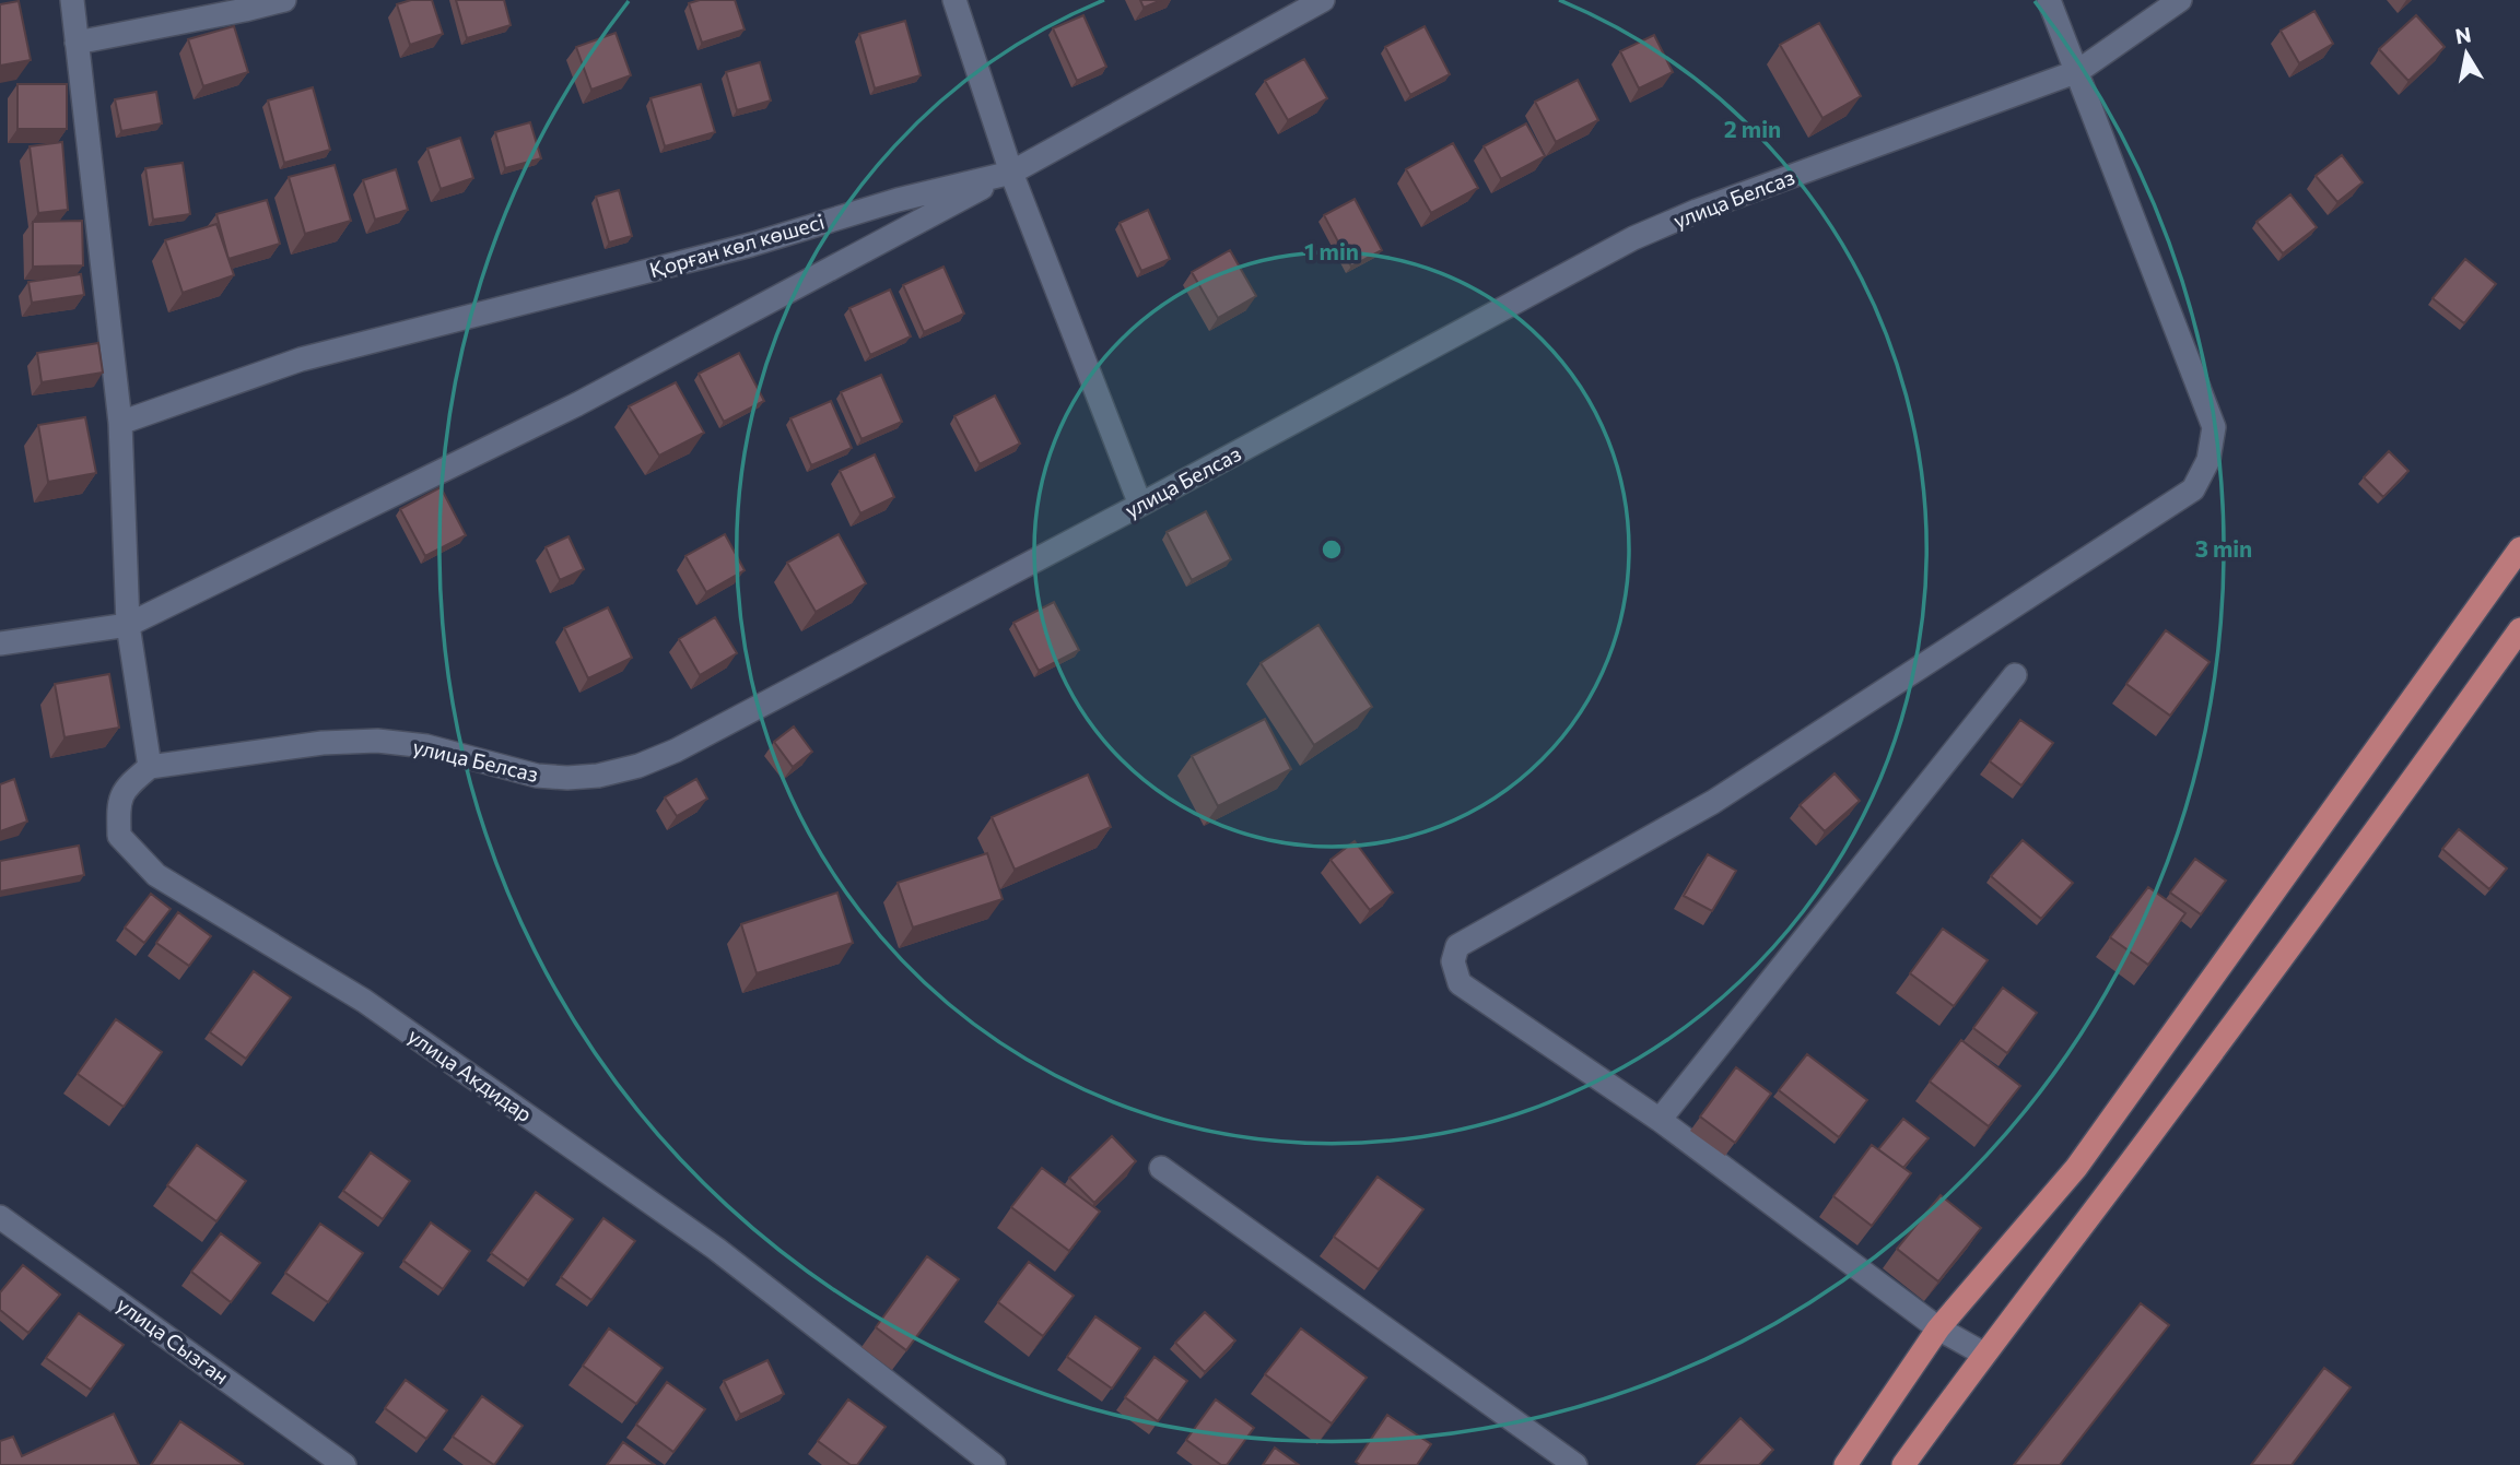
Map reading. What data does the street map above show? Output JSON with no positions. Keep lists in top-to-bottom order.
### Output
{
  "streets": {
    "street": [
      "улица Белсаз",
      "Қорған көл көшесі",
      "улица Акдидар",
      "улица Сызган"
    ]
  },
  "crossings": [
    ["улица Белсаз", "улица Акдидар"]
  ],
  "north": "top",
  "rings": ["2 min", "1 min", "3 min"]
}
